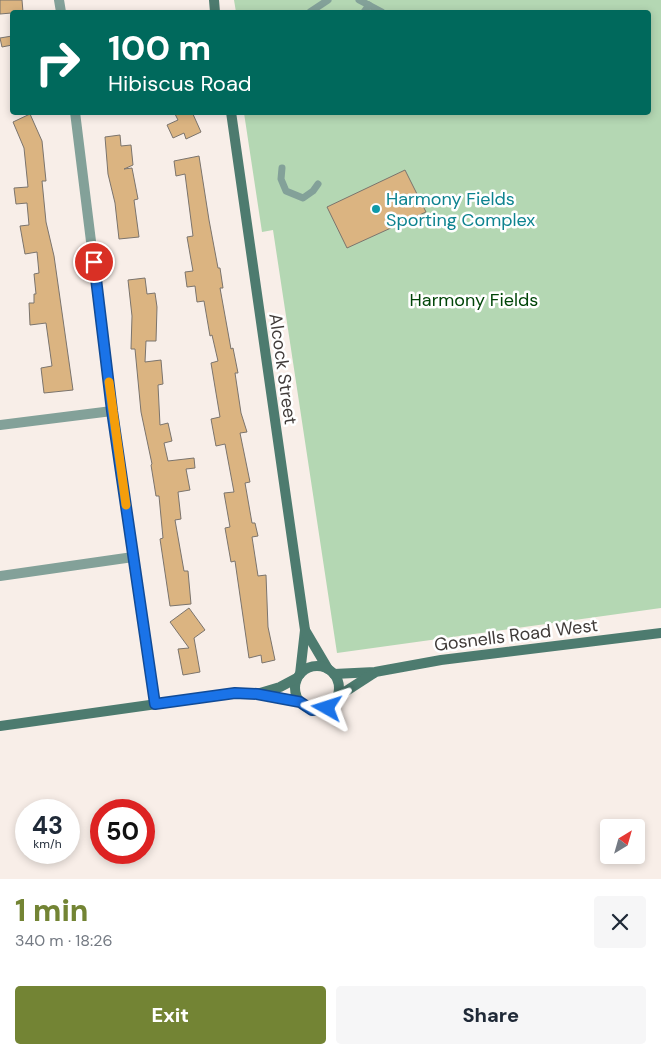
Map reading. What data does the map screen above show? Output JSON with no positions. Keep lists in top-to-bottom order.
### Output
{
  "streets": {
    "main road": ["Alcock Street", "Gosnells Road West"]
  },
  "crossings": [
    ["Alcock Street", "Gosnells Road West"]
  ],
  "parks": ["Harmony Fields"],
  "places": ["Harmony Fields Sporting Complex"],
  "north": "top right",
  "page": {
    "turn": ["100 m", "Hibiscus Road"],
    "speed": "43 km/h",
    "limit": "50",
    "heading": ["1 min", "340 m · 18:26"],
    "buttons": ["Exit", "Share"]
  }
}
